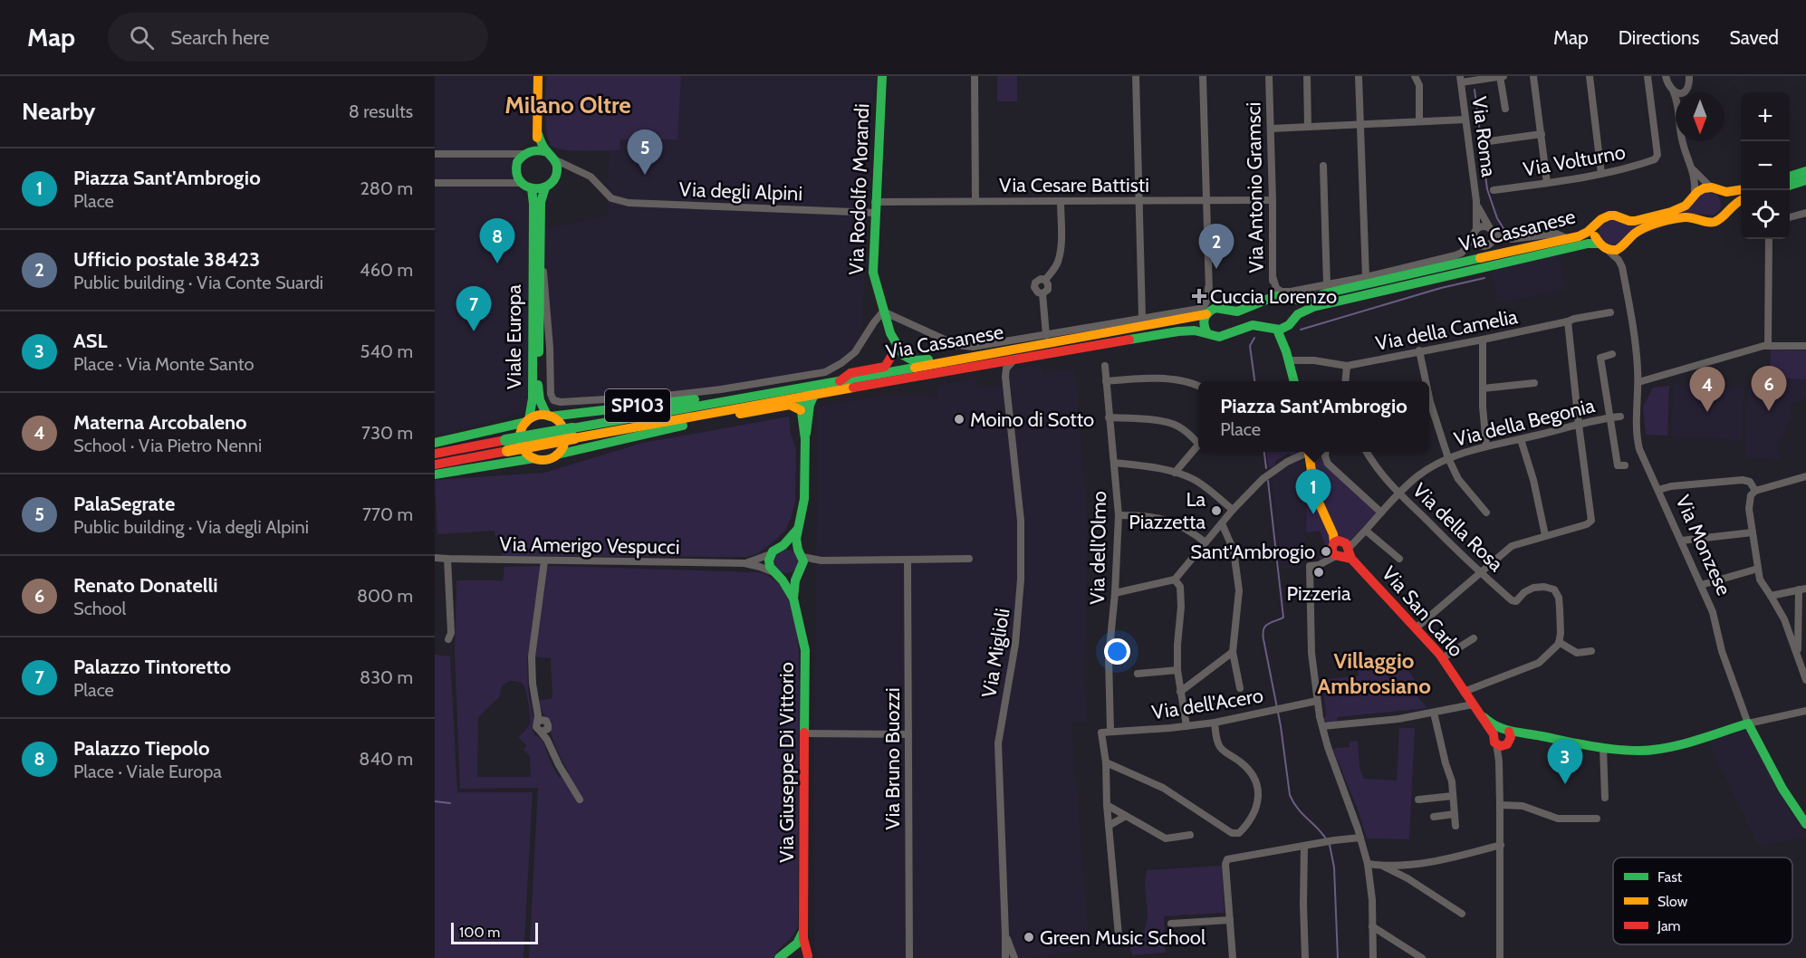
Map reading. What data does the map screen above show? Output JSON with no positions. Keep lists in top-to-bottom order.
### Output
{
  "streets": {
    "main road": [
      "Via Rodolfo Morandi",
      "Via Cassanese",
      "Viale Europa",
      "SP103",
      "Via Monzese",
      "Via San Carlo",
      "Via Giuseppe Di Vittorio"
    ],
    "street": [
      "Via Roma",
      "Via Volturno",
      "Via Cesare Battisti",
      "Via Antonio Gramsci",
      "Via degli Alpini",
      "Via della Camelia",
      "Via della Begonia",
      "Via della Rosa",
      "Via Amerigo Vespucci",
      "Via dell'Olmo",
      "Via Miglioli",
      "Via dell'Acero",
      "Via Bruno Buozzi"
    ]
  },
  "crossings": [
    ["Via Cesare Battisti", "Via Antonio Gramsci"],
    ["Via Cesare Battisti", "Via Rodolfo Morandi"],
    ["Via Cesare Battisti", "Via degli Alpini"],
    ["Via Antonio Gramsci", "Via Cassanese"],
    ["Via Rodolfo Morandi", "Via degli Alpini"],
    ["Via Rodolfo Morandi", "Via Cassanese"],
    ["Via degli Alpini", "Viale Europa"],
    ["Via Cassanese", "SP103"],
    ["Via Cassanese", "Via Giuseppe Di Vittorio"],
    ["Viale Europa", "SP103"],
    ["Via della Begonia", "Via della Rosa"],
    ["Via della Begonia", "Via San Carlo"],
    ["Via Amerigo Vespucci", "Via Giuseppe Di Vittorio"],
    ["Via dell'Olmo", "Via dell'Acero"]
  ],
  "districts": ["Milano Oltre", "Villaggio Ambrosiano"],
  "places": {
    "health": ["Cuccia Lorenzo"],
    "other": [
      "Moino di Sotto",
      "La Piazzetta",
      "Sant'Ambrogio",
      "Pizzeria",
      "Green Music School"
    ]
  },
  "legend": ["Fast", "Slow", "Jam"],
  "scale_bar": "100 m",
  "north": "bottom",
  "page": {
    "header": "Map",
    "search": "Search here",
    "nav": ["Map", "Directions", "Saved"],
    "heading": ["Nearby", "8 results"],
    "map_buttons": ["+", "−"],
    "pins": [
      "5",
      "8",
      "2",
      "7",
      "6",
      "4",
      "1",
      "3"
    ],
    "list": [
      {
        "mark": "1",
        "name": "Piazza Sant'Ambrogio",
        "note": "Place",
        "value": "280 m"
      },
      {
        "mark": "2",
        "name": "Ufficio postale 38423",
        "note": "Public building · Via Conte Suardi",
        "value": "460 m"
      },
      {
        "mark": "3",
        "name": "ASL",
        "note": "Place · Via Monte Santo",
        "value": "540 m"
      },
      {
        "mark": "4",
        "name": "Materna Arcobaleno",
        "note": "School · Via Pietro Nenni",
        "value": "730 m"
      },
      {
        "mark": "5",
        "name": "PalaSegrate",
        "note": "Public building · Via degli Alpini",
        "value": "770 m"
      },
      {
        "mark": "6",
        "name": "Renato Donatelli",
        "note": "School",
        "value": "800 m"
      },
      {
        "mark": "7",
        "name": "Palazzo Tintoretto",
        "note": "Place",
        "value": "830 m"
      },
      {
        "mark": "8",
        "name": "Palazzo Tiepolo",
        "note": "Place · Viale Europa",
        "value": "840 m"
      }
    ],
    "popup": ["Piazza Sant'Ambrogio", "Place"],
    "scale": "100 m"
  }
}
